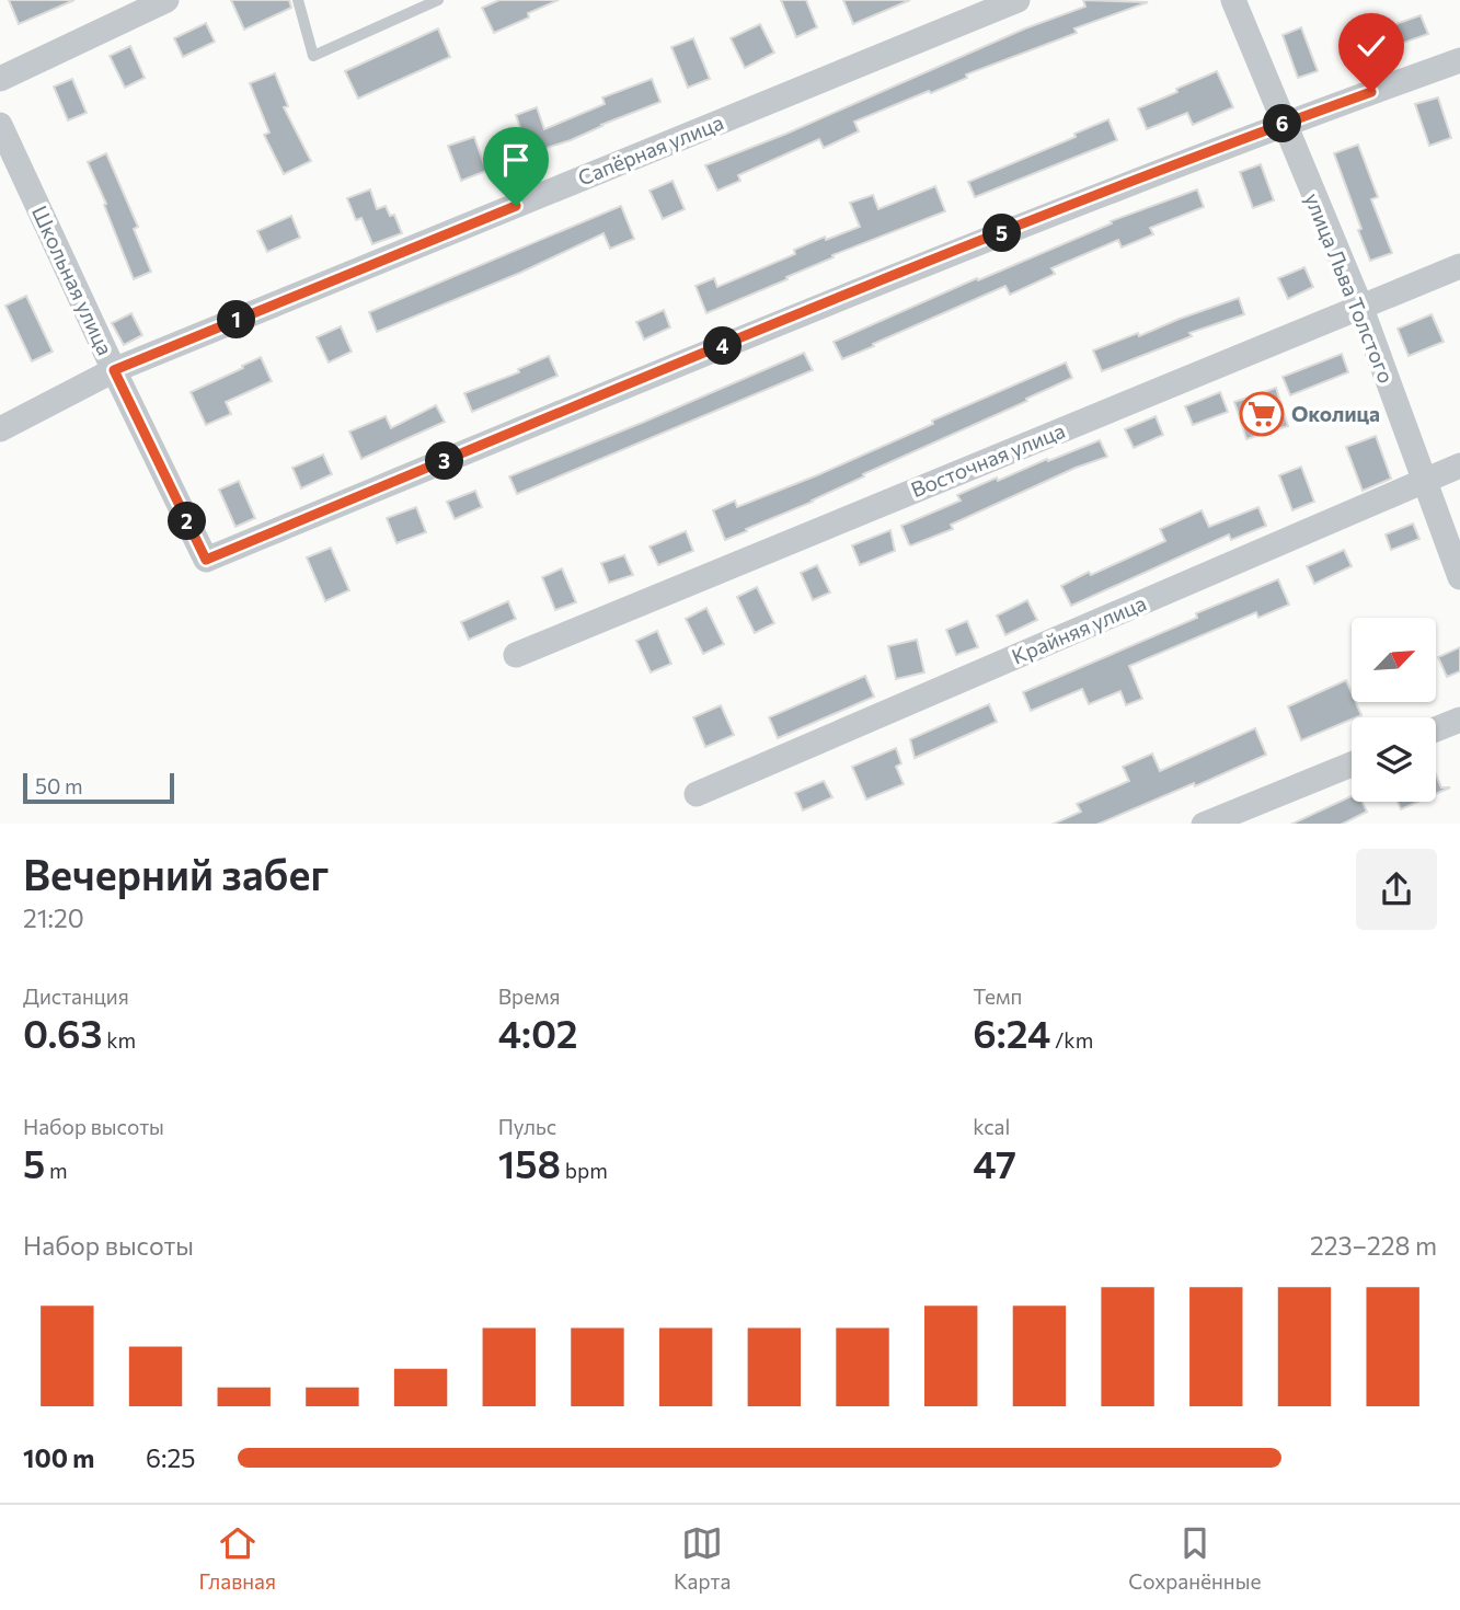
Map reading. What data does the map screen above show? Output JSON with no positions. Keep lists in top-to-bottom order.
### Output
{
  "streets": {
    "street": [
      "Сапёрная улица",
      "Школьная улица",
      "улица Льва Толстого",
      "Восточная улица",
      "Крайняя улица"
    ]
  },
  "crossings": [
    ["Сапёрная улица", "Школьная улица"],
    ["Школьная улица", "улица Льва Толстого"],
    ["улица Льва Толстого", "Восточная улица"],
    ["улица Льва Толстого", "Крайняя улица"]
  ],
  "places": {
    "supermarket": ["Околица"]
  },
  "scale_bar": "50 m",
  "north": "top right",
  "page": {
    "pins": [
      "6",
      "5",
      "1",
      "4",
      "3",
      "2"
    ],
    "scale": "50 m",
    "heading": ["Вечерний забег", "21:20"],
    "stats": [
      ["Дистанция", "0.63 km"],
      ["Время", "4:02"],
      ["Темп", "6:24 /km"],
      ["Набор высоты", "5 m"],
      ["Пульс", "158 bpm"],
      ["kcal", "47"]
    ],
    "chart": ["Набор высоты", "223–228 m"],
    "list": [
      {
        "name": "100 m",
        "note": "6:25"
      }
    ],
    "tabs": ["Главная", "Карта", "Сохранённые"]
  }
}
